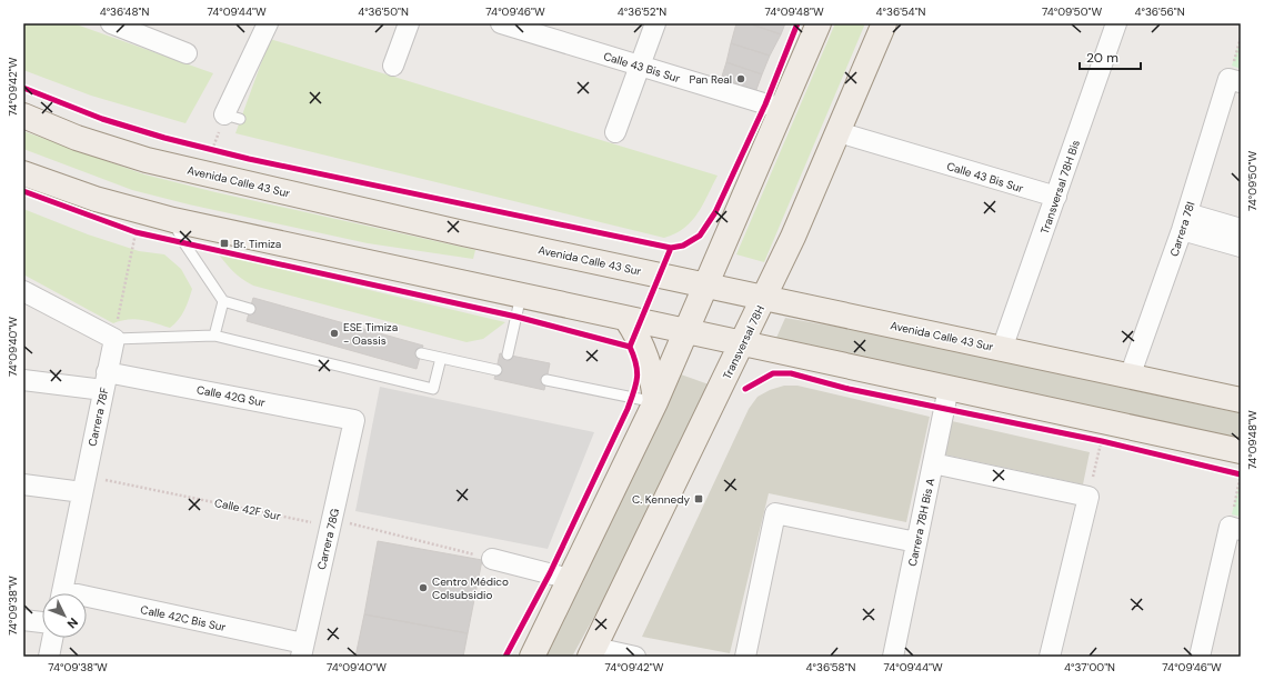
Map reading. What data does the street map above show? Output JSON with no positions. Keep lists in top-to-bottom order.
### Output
{
  "streets": {
    "main road": ["Avenida Calle 43 Sur", "Transversal 78H"],
    "street": [
      "Calle 43 Bis Sur",
      "Transversal 78H Bis",
      "Carrera 78I",
      "Calle 42G Sur",
      "Carrera 78F",
      "Carrera 78H Bis A",
      "Carrera 78G",
      "Calle 42C Bis Sur"
    ],
    "path": ["Calle 42F Sur"]
  },
  "crossings": [
    ["Calle 43 Bis Sur", "Transversal 78H Bis"],
    ["Calle 43 Bis Sur", "Transversal 78H"],
    ["Avenida Calle 43 Sur", "Transversal 78H Bis"],
    ["Avenida Calle 43 Sur", "Carrera 78I"],
    ["Avenida Calle 43 Sur", "Transversal 78H"],
    ["Calle 42G Sur", "Carrera 78F"],
    ["Calle 42G Sur", "Carrera 78G"],
    ["Carrera 78F", "Calle 42F Sur"],
    ["Calle 42F Sur", "Carrera 78G"],
    ["Carrera 78G", "Calle 42C Bis Sur"]
  ],
  "places": {
    "other": ["Pan Real", "ESE Timiza - Oassis", "Centro Médico Colsubsidio"],
    "transit": ["Br. Timiza", "C. Kennedy"]
  },
  "scale_bar": "20 m",
  "north": "bottom right",
  "coordinates": [
    "4°36'48\"N",
    "74°09'44\"W",
    "4°36'50\"N",
    "74°09'46\"W",
    "4°36'52\"N",
    "74°09'48\"W",
    "4°36'54\"N",
    "74°09'50\"W",
    "4°36'56\"N",
    "74°09'42\"W",
    "74°09'40\"W",
    "74°09'38\"W",
    "4°36'58\"N",
    "4°37'00\"N"
  ]
}
